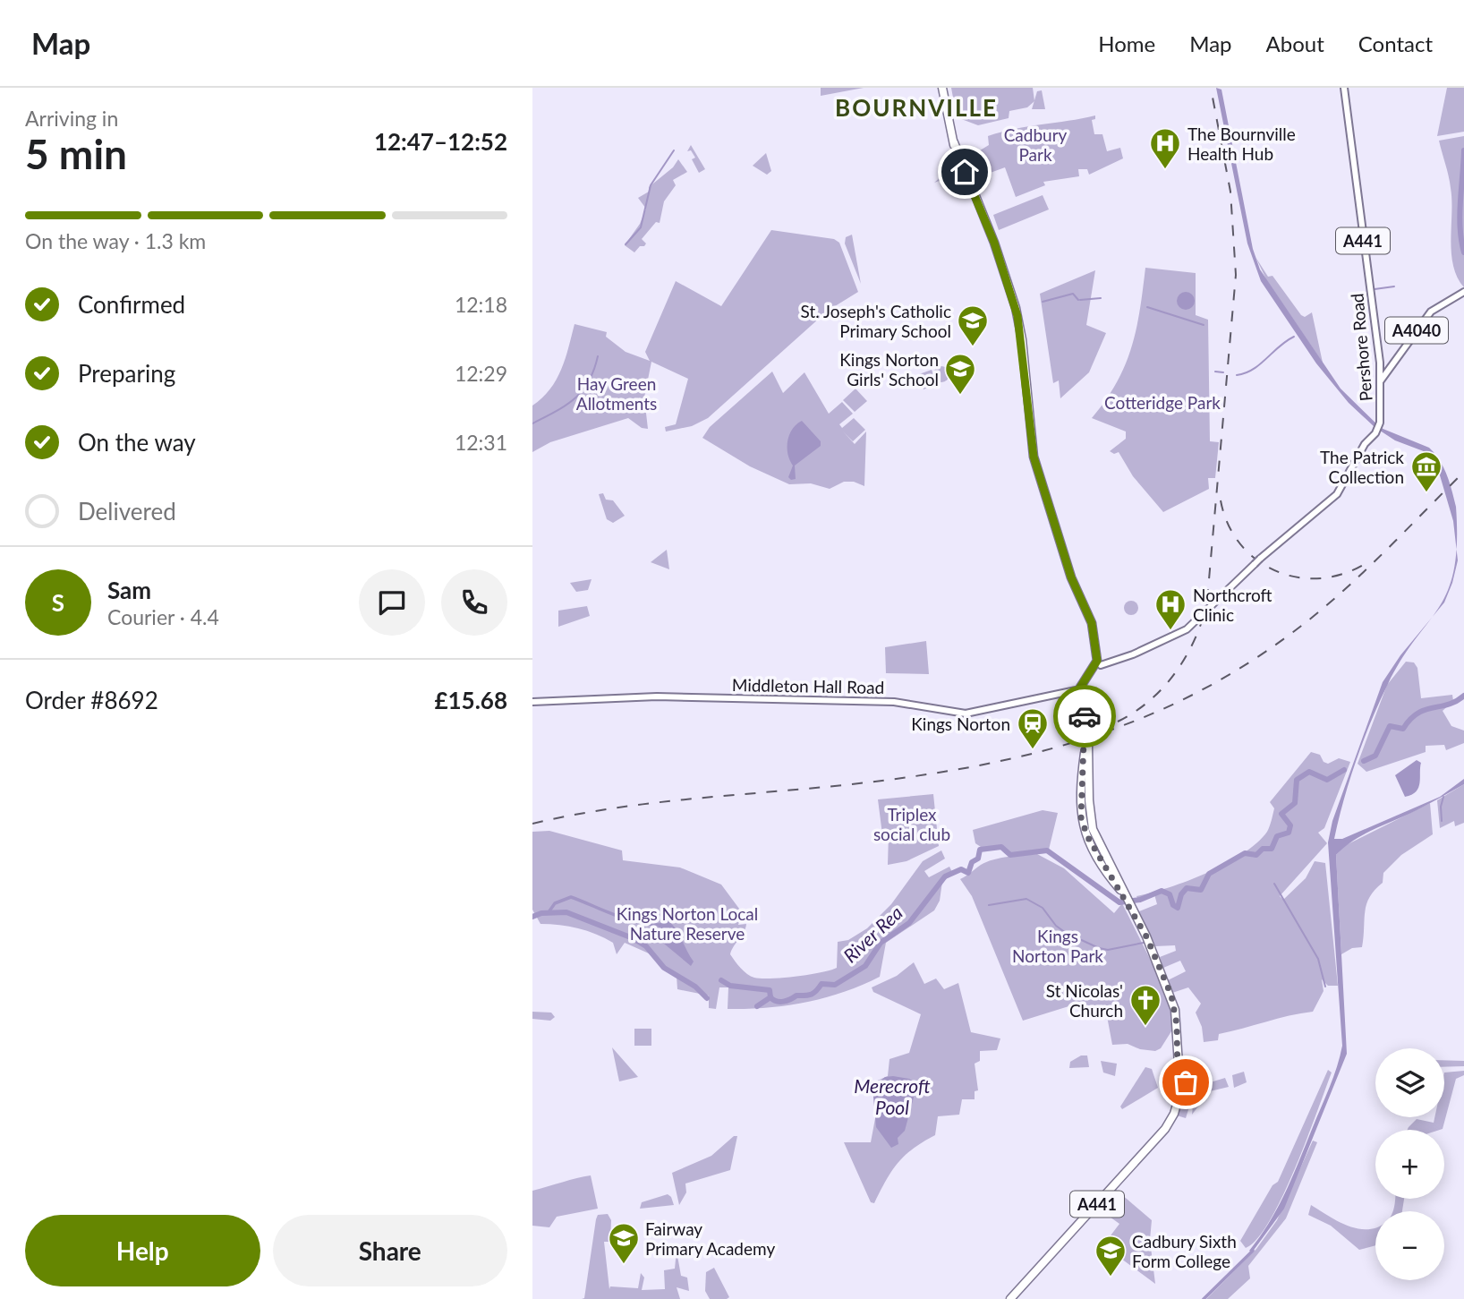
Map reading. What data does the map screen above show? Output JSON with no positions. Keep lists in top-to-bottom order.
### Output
{
  "streets": {
    "highway": ["A441"],
    "main road": ["A4040", "Pershore Road", "Middleton Hall Road"]
  },
  "crossings": [
    ["A441", "Pershore Road"],
    ["A441", "Middleton Hall Road"],
    ["A4040", "Pershore Road"]
  ],
  "districts": ["BOURNVILLE"],
  "water": ["River Rea", "Merecroft Pool"],
  "parks": [
    "Cadbury Park",
    "Hay Green Allotments",
    "Cotteridge Park",
    "Triplex social club",
    "Kings Norton Local Nature Reserve",
    "Kings Norton Park"
  ],
  "places": {
    "hospital": ["The Bournville Health Hub", "Northcroft Clinic"],
    "school or university": [
      "St. Joseph's Catholic Primary School",
      "Kings Norton Girls' School",
      "Fairway Primary Academy",
      "Cadbury Sixth Form College"
    ],
    "museum": ["The Patrick Collection"],
    "station": ["Kings Norton"],
    "church": ["St Nicolas' Church"]
  },
  "page": {
    "header": "Map",
    "nav": [
      "Home",
      "Map",
      "About",
      "Contact"
    ],
    "heading": ["5 min", "Arriving in", "12:47–12:52"],
    "panel": [
      "Sam",
      "Courier · 4.4",
      "Order #8692",
      "£15.68"
    ],
    "bar": "On the way · 1.3 km",
    "list": [
      ["Confirmed", "12:18"],
      ["Preparing", "12:29"],
      ["On the way", "12:31"],
      "Delivered"
    ],
    "round": "S",
    "map_buttons": ["+", "−"],
    "buttons": ["Help", "Share"]
  }
}
